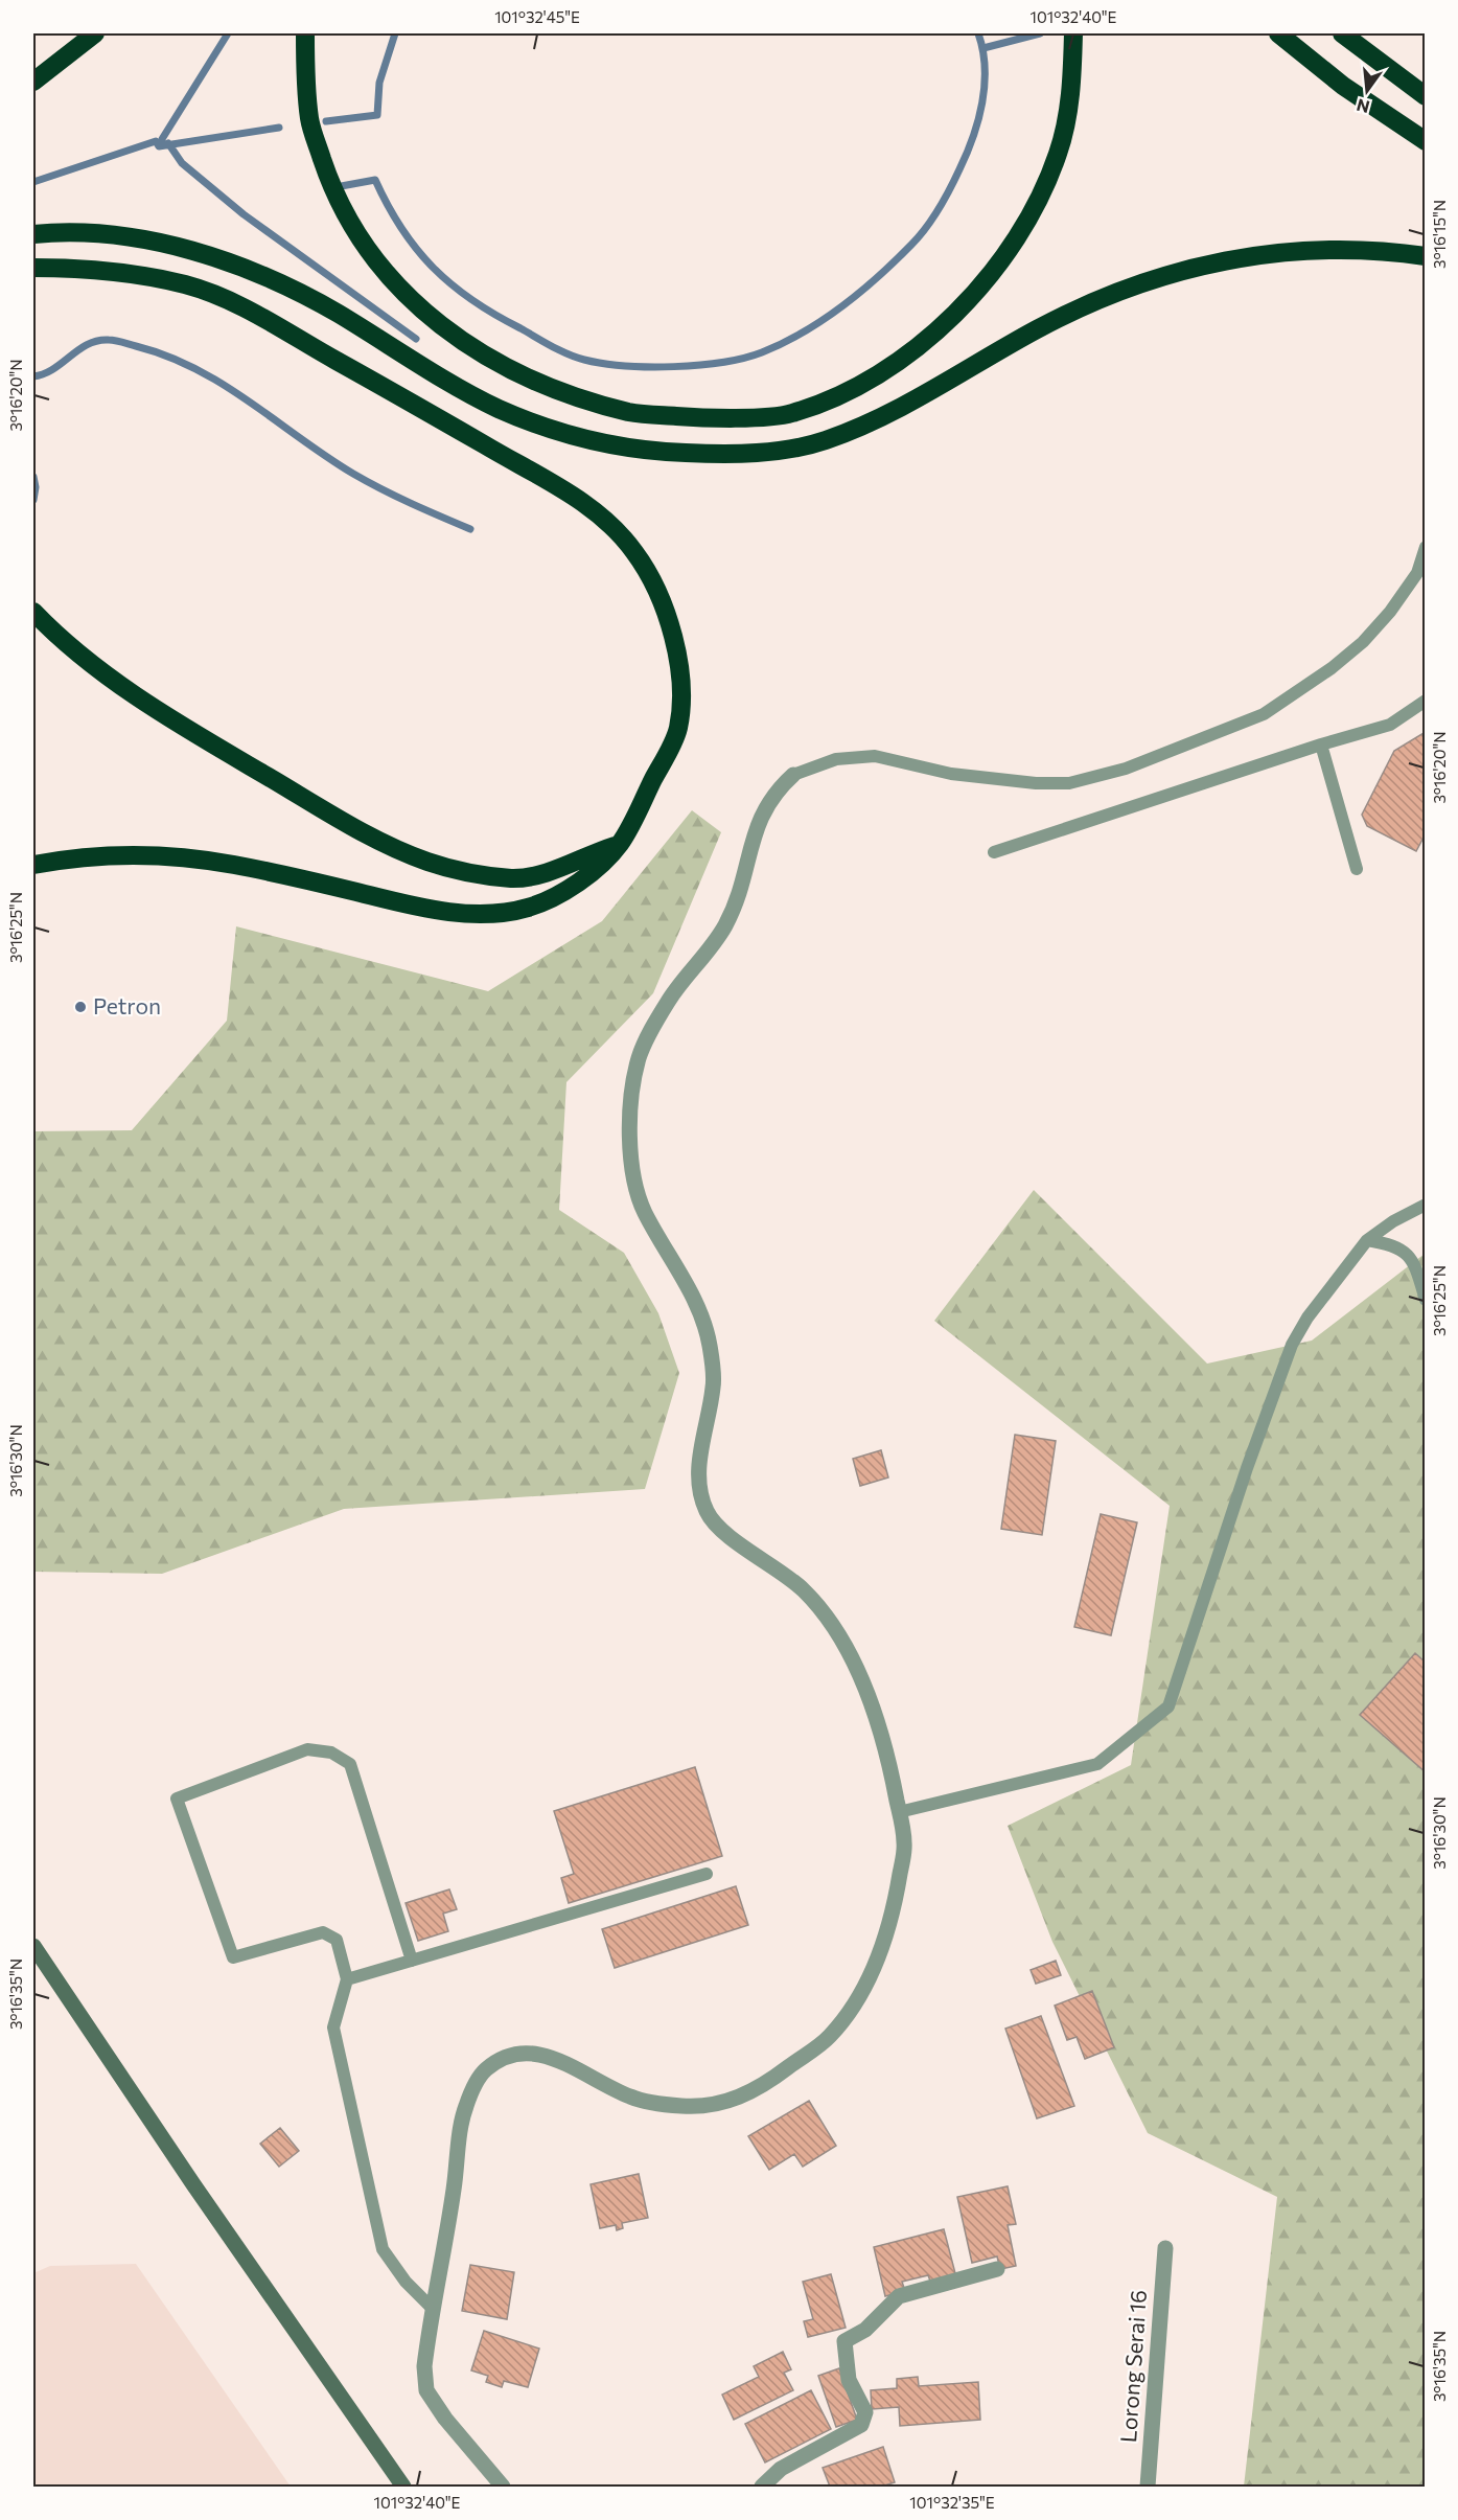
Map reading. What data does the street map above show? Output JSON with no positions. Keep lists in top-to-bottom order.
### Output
{
  "streets": {
    "street": ["Lorong Serai 16"]
  },
  "places": ["Petron"],
  "north": "bottom",
  "coordinates": [
    "101°32'45\"E",
    "101°32'40\"E",
    "3°16'15\"N",
    "3°16'20\"N",
    "3°16'25\"N",
    "3°16'30\"N",
    "3°16'35\"N",
    "101°32'35\"E"
  ]
}
